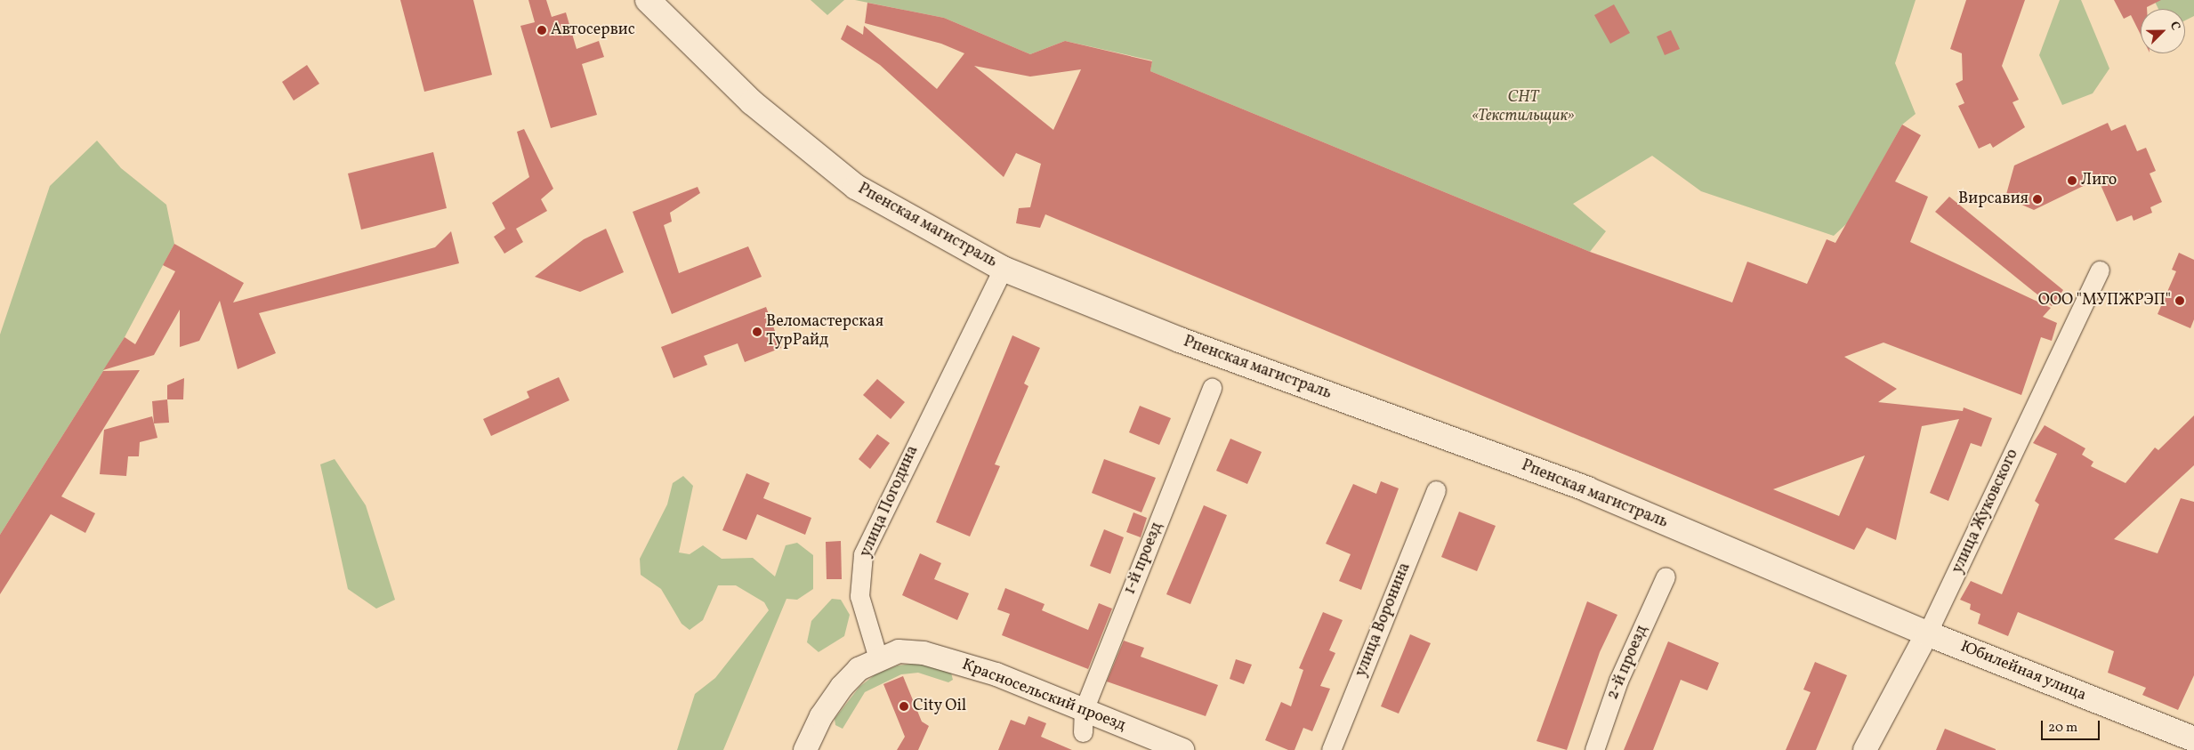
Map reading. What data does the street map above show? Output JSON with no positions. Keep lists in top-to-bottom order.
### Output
{
  "streets": {
    "main road": ["Рпенская магистраль", "Юбилейная улица"],
    "street": [
      "улица Погодина",
      "улица Жуковского",
      "1-й проезд",
      "улица Воронина",
      "2-й проезд",
      "Красносельский проезд"
    ]
  },
  "crossings": [
    ["Рпенская магистраль", "улица Погодина"],
    ["Рпенская магистраль", "улица Жуковского"],
    ["Рпенская магистраль", "Юбилейная улица"],
    ["улица Погодина", "Красносельский проезд"],
    ["улица Жуковского", "Юбилейная улица"],
    ["1-й проезд", "Красносельский проезд"]
  ],
  "parks": ["СНТ «Текстильщик»"],
  "places": [
    "Автосервис",
    "Лиго",
    "Вирсавия",
    "ООО \"МУПЖРЭП\"",
    "Веломастерская ТурРайд",
    "City Oil"
  ],
  "scale_bar": "20 m",
  "north": "top right"
}
